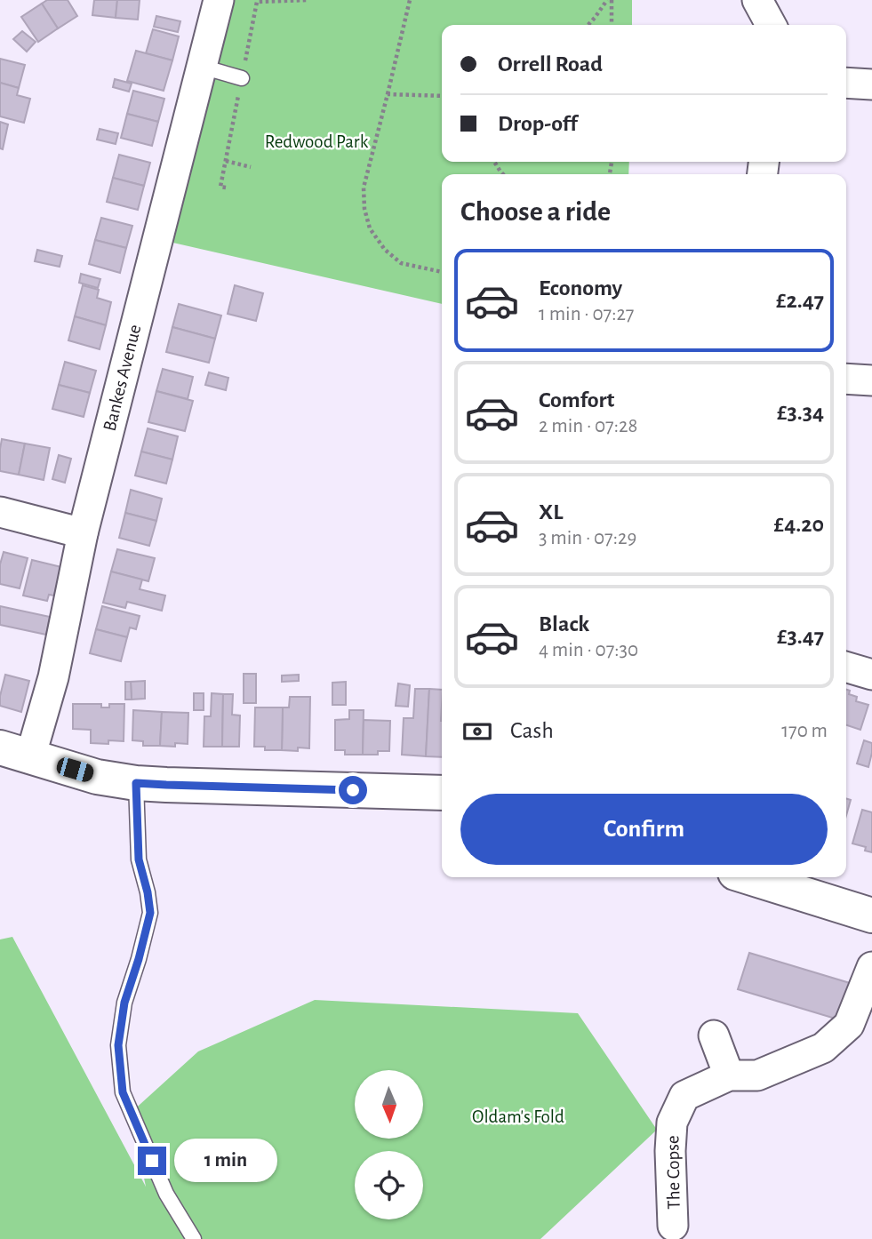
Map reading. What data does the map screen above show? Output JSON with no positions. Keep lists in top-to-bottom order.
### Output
{
  "streets": {
    "street": ["Bankes Avenue", "The Copse"]
  },
  "parks": ["Redwood Park", "Oldam's Fold"],
  "north": "bottom",
  "page": {
    "banner": ["Orrell Road", "Drop-off"],
    "heading": "Choose a ride",
    "list": [
      {
        "name": "Economy",
        "note": "1 min · 07:27",
        "value": "£2.47"
      },
      {
        "name": "Comfort",
        "note": "2 min · 07:28",
        "value": "£3.34"
      },
      {
        "name": "XL",
        "note": "3 min · 07:29",
        "value": "£4.20"
      },
      {
        "name": "Black",
        "note": "4 min · 07:30",
        "value": "£3.47"
      }
    ],
    "pay": ["Cash", "170 m"],
    "buttons": "Confirm",
    "bubble": "1 min"
  }
}
